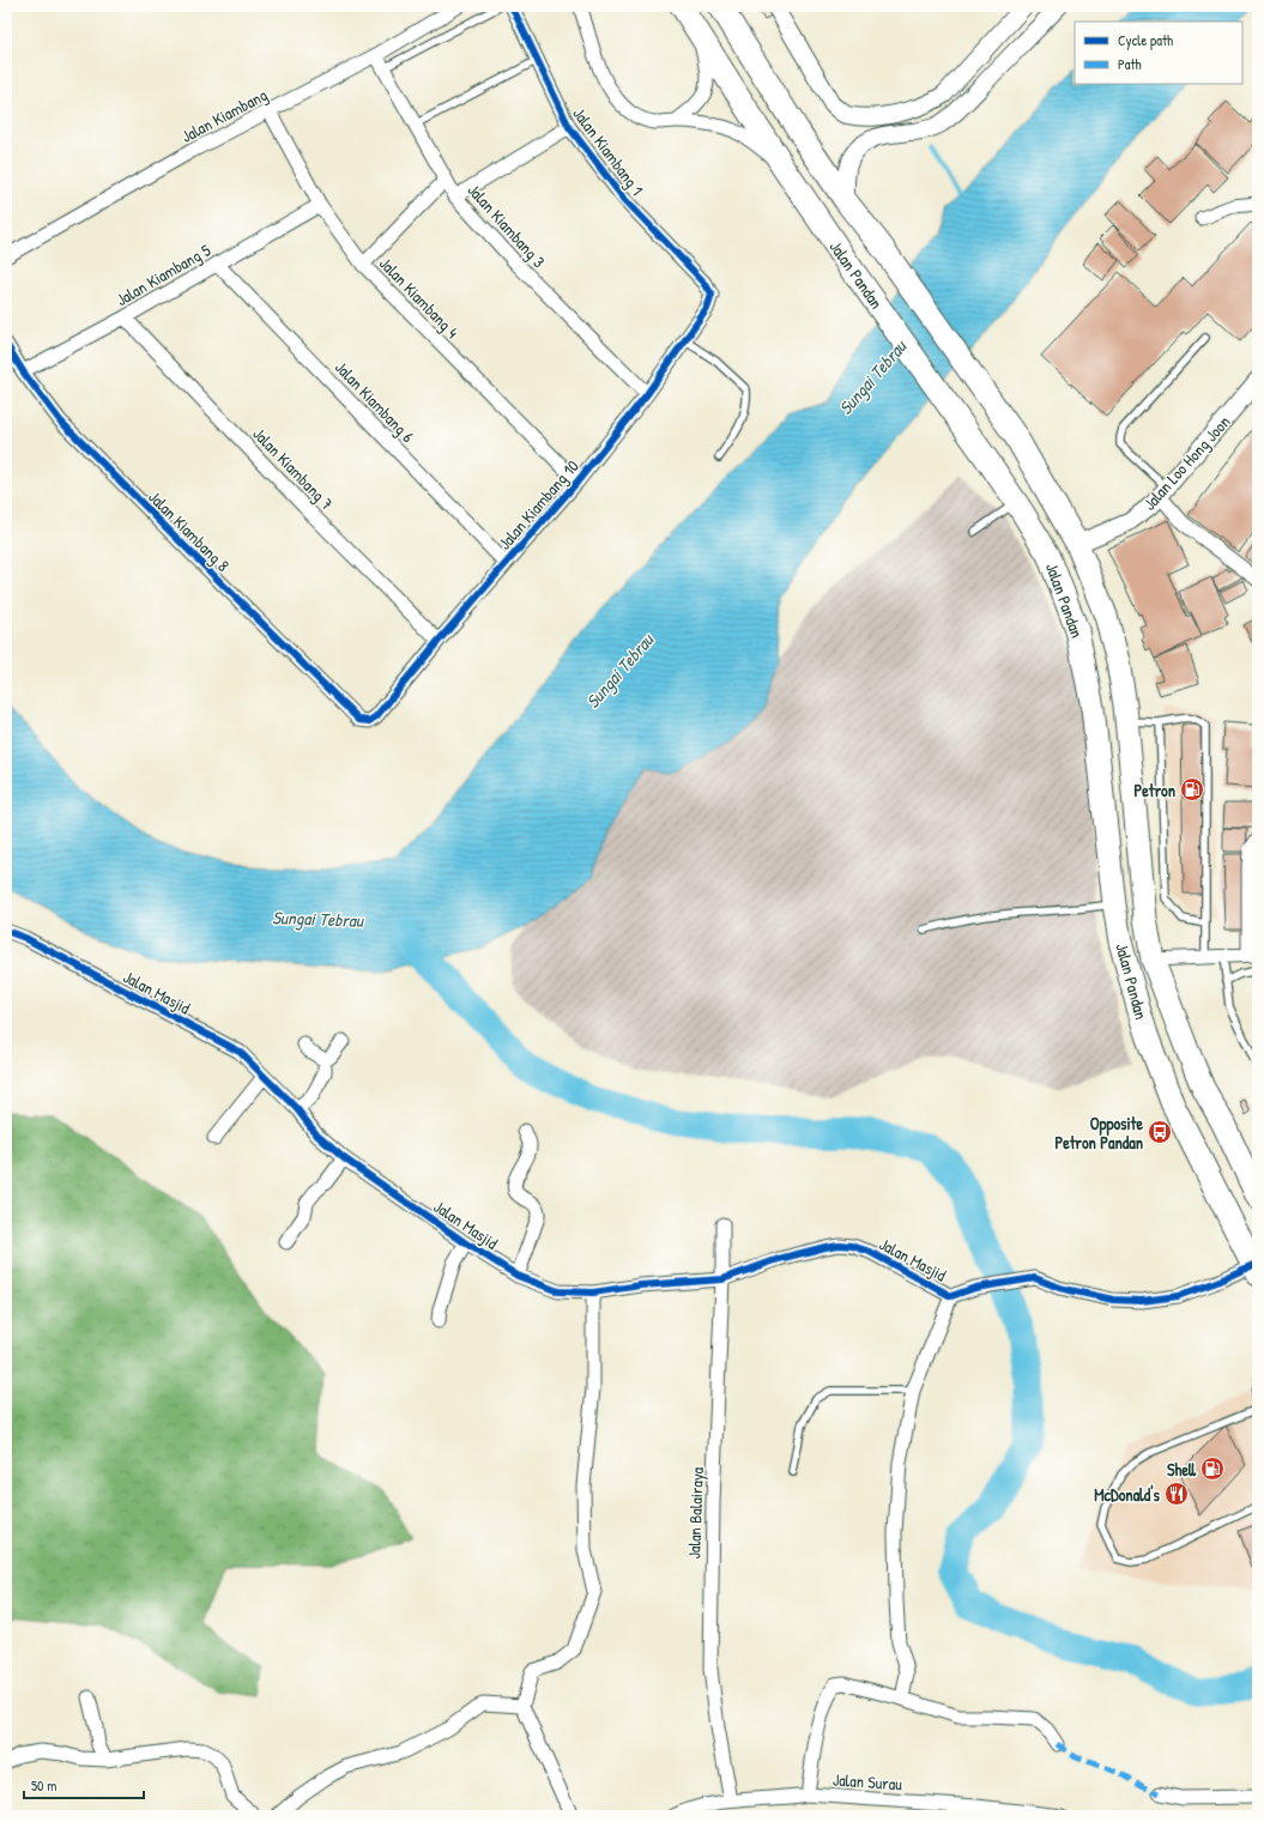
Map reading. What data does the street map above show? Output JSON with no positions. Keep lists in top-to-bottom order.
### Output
{
  "streets": {
    "highway": ["Jalan Pandan"],
    "street": [
      "Jalan Kiambang",
      "Jalan Kiambang 1",
      "Jalan Kiambang 3",
      "Jalan Kiambang 5",
      "Jalan Kiambang 4",
      "Jalan Kiambang 6",
      "Jalan Loo Hong Joon",
      "Jalan Kiambang 7",
      "Jalan Kiambang 10",
      "Jalan Kiambang 8",
      "Jalan Masjid",
      "Jalan Balairaya",
      "Jalan Surau"
    ]
  },
  "crossings": [
    ["Jalan Kiambang", "Jalan Kiambang 3"],
    ["Jalan Kiambang", "Jalan Kiambang 4"],
    ["Jalan Kiambang 1", "Jalan Kiambang 10"],
    ["Jalan Kiambang 3", "Jalan Kiambang 10"],
    ["Jalan Kiambang 5", "Jalan Kiambang 4"],
    ["Jalan Kiambang 5", "Jalan Kiambang 6"],
    ["Jalan Kiambang 5", "Jalan Kiambang 7"],
    ["Jalan Kiambang 5", "Jalan Kiambang 8"],
    ["Jalan Pandan", "Jalan Loo Hong Joon"],
    ["Jalan Pandan", "Jalan Masjid"],
    ["Jalan Kiambang 4", "Jalan Kiambang 10"],
    ["Jalan Kiambang 6", "Jalan Kiambang 10"],
    ["Jalan Kiambang 7", "Jalan Kiambang 10"],
    ["Jalan Kiambang 10", "Jalan Kiambang 8"],
    ["Jalan Masjid", "Jalan Balairaya"],
    ["Jalan Balairaya", "Jalan Surau"]
  ],
  "water": ["Sungai Tebrau"],
  "places": {
    "fuel station": ["Petron", "Shell"],
    "bus stop": ["Opposite Petron Pandan"],
    "restaurant": ["McDonald's"]
  },
  "legend": ["Cycle path", "Path"],
  "scale_bar": "50 m"
}
